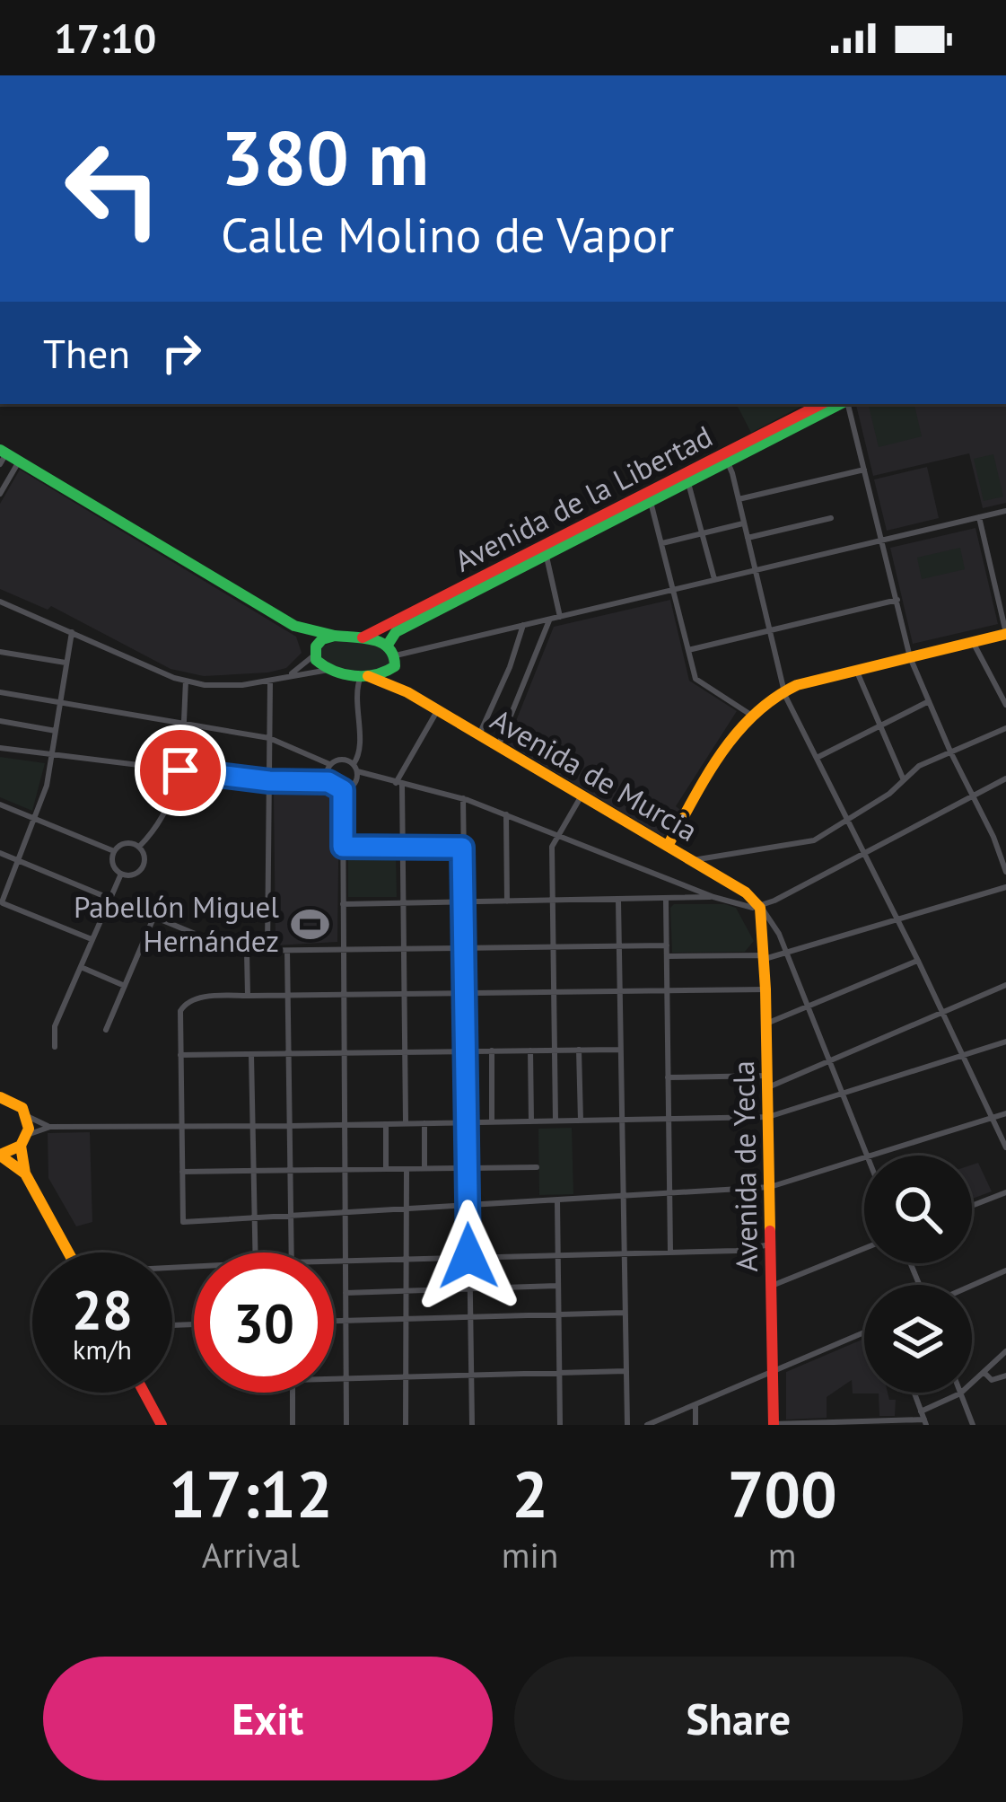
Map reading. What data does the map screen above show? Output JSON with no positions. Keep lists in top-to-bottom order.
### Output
{
  "streets": {
    "main road": ["Avenida de la Libertad", "Avenida de Murcia", "Avenida de Yecla"]
  },
  "crossings": [
    ["Avenida de Murcia", "Avenida de Yecla"]
  ],
  "places": {
    "sports": ["Pabellón Miguel Hernández"]
  },
  "page": {
    "status": "17:10",
    "turn": ["380 m", "Calle Molino de Vapor"],
    "then": "Then",
    "speed": "28 km/h",
    "limit": "30",
    "eta": [
      "17:12",
      "Arrival",
      "2",
      "min",
      "700",
      "m"
    ],
    "buttons": ["Exit", "Share"]
  }
}
